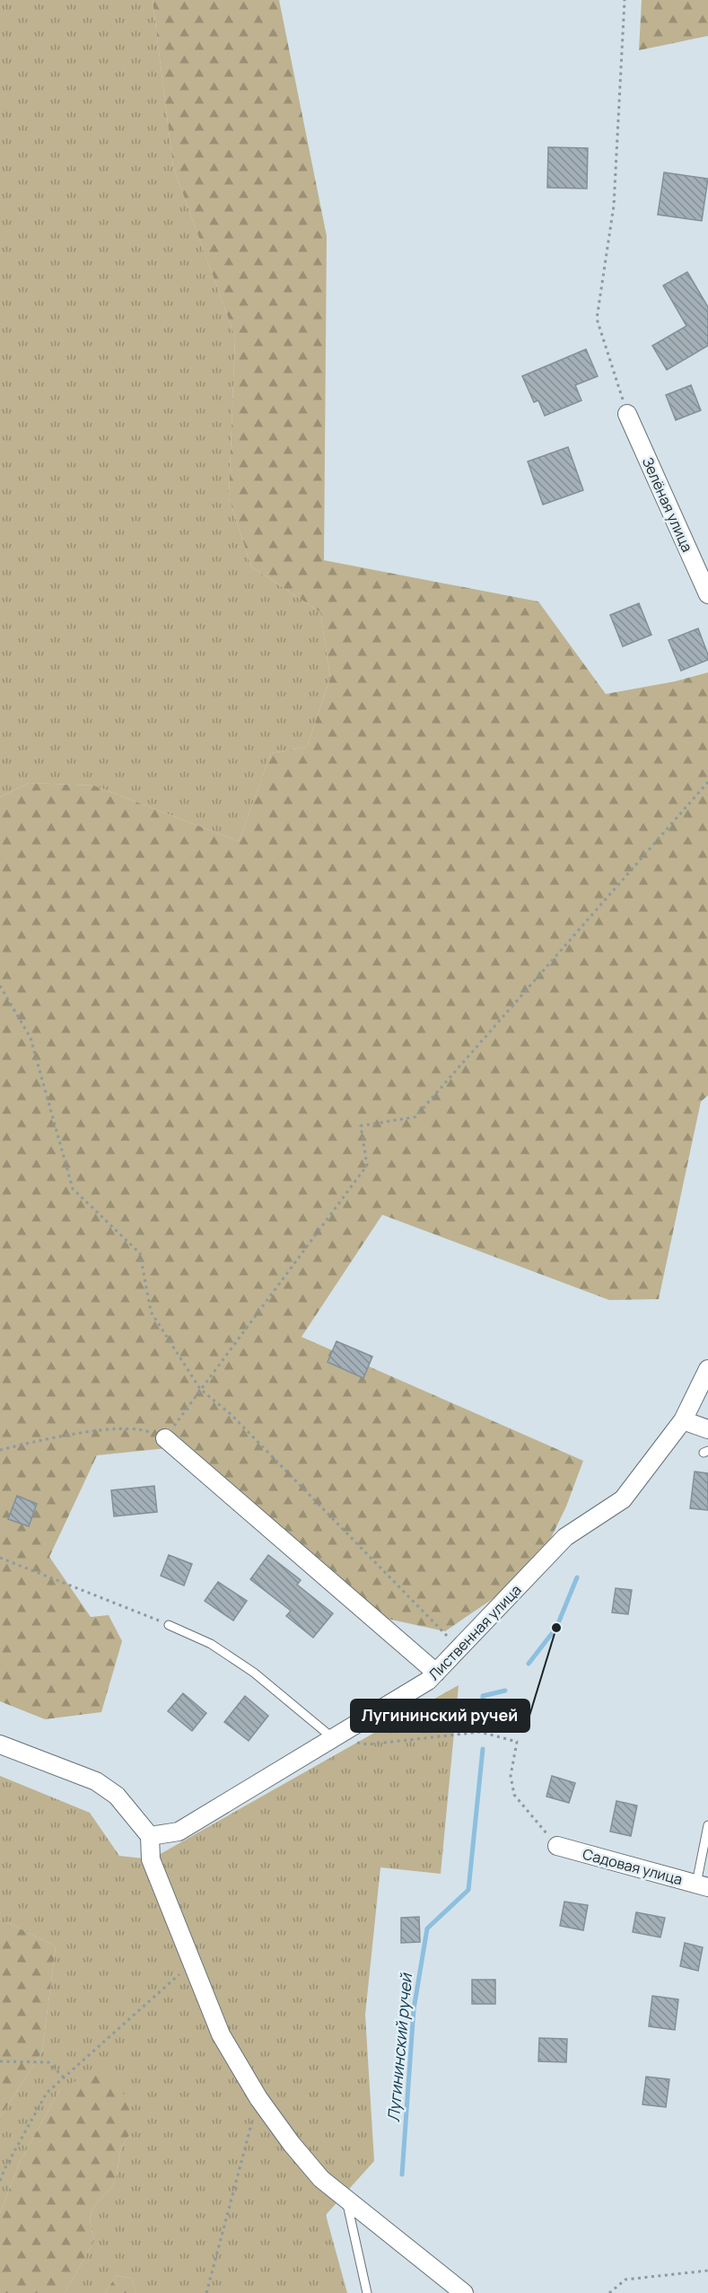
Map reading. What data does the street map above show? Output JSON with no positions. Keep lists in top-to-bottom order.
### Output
{
  "streets": {
    "street": ["Зелёная улица", "Лиственная улица", "Садовая улица"]
  },
  "water": ["Лугининский ручей"],
  "places": ["Лугининский ручей"]
}
